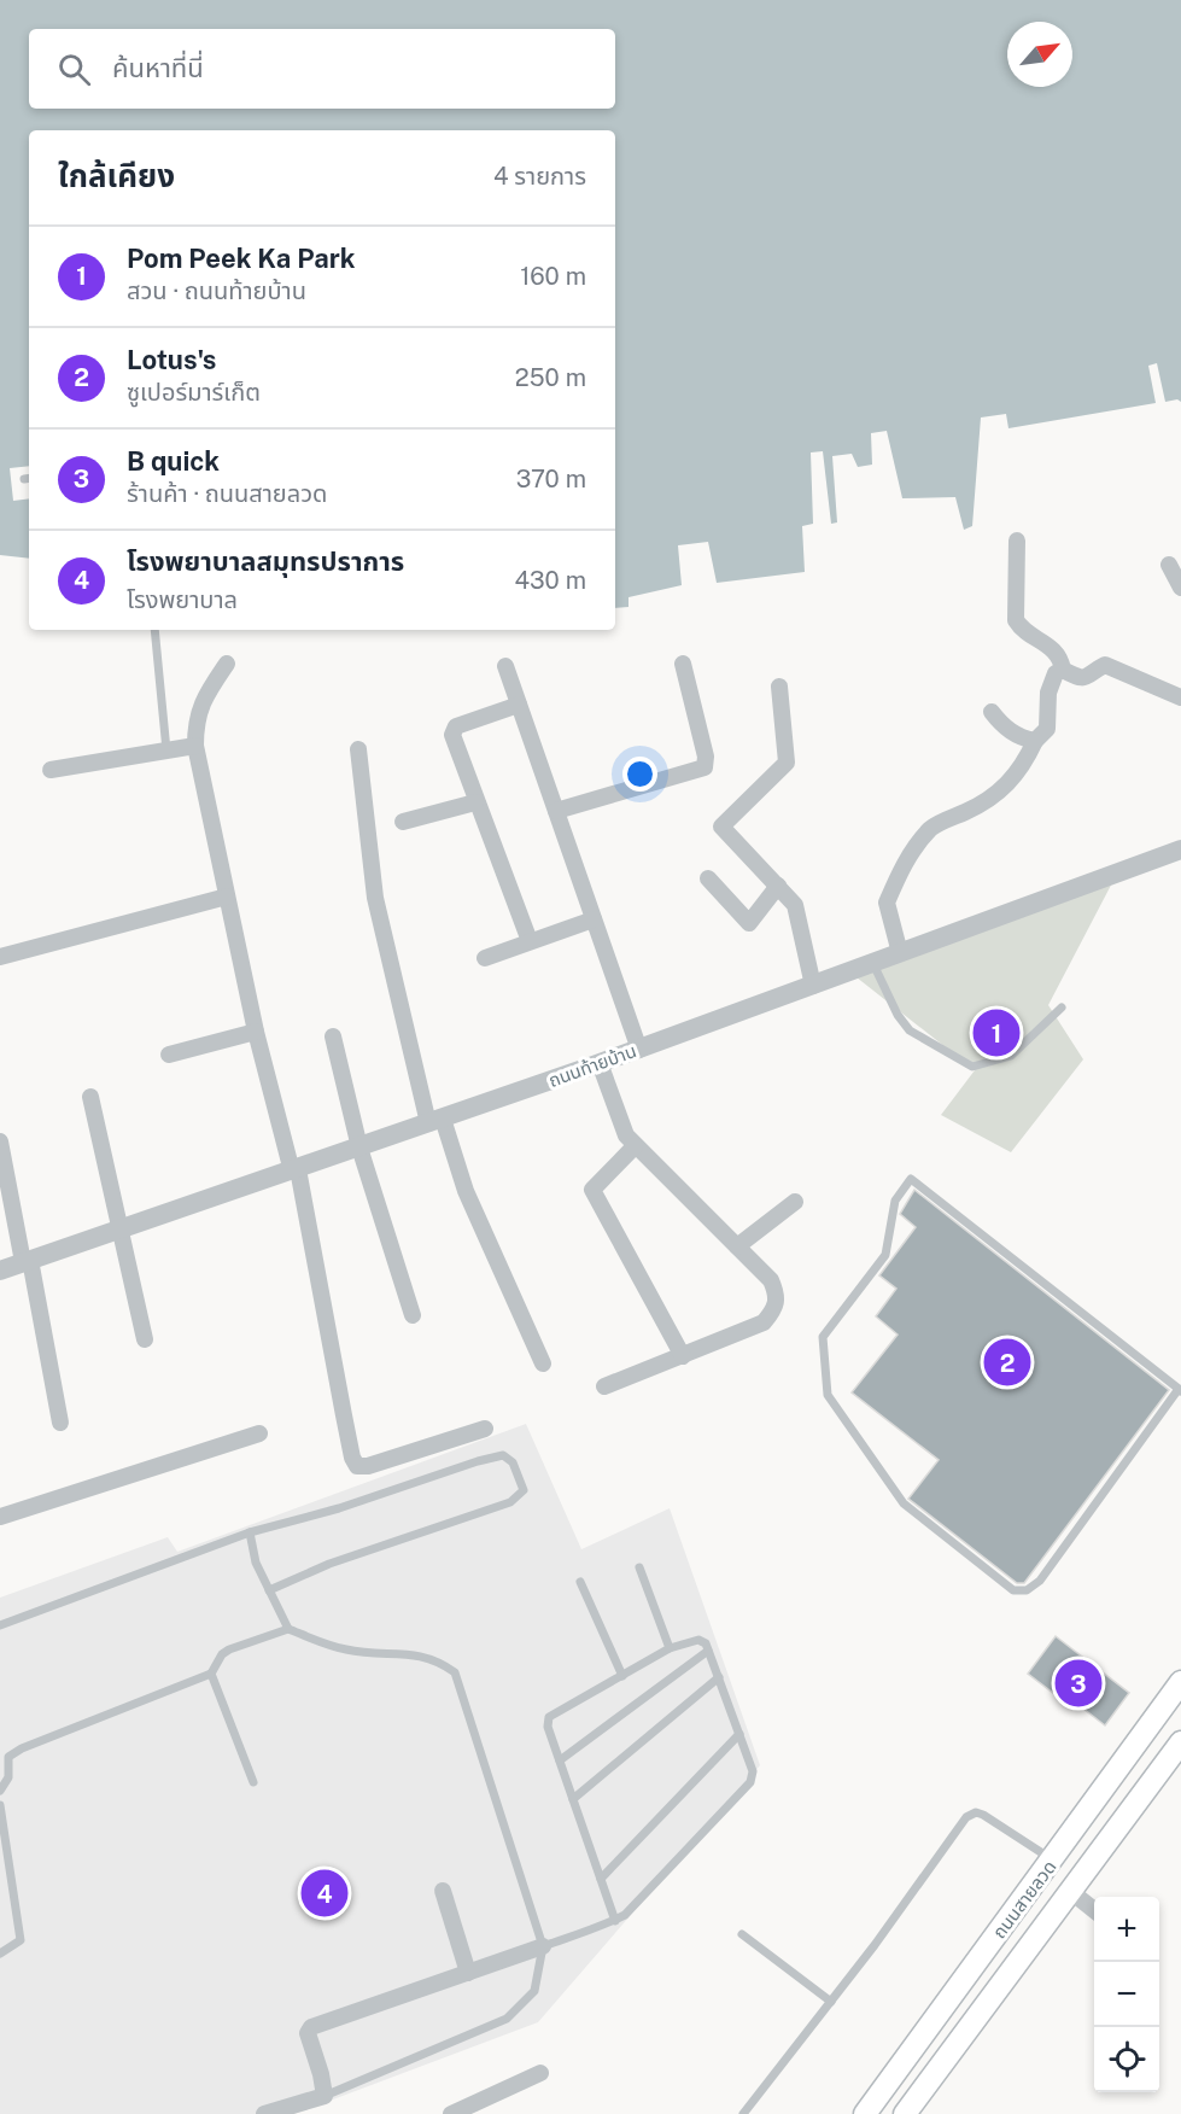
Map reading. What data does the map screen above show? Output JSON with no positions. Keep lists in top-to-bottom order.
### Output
{
  "streets": {
    "main road": ["ถนนสายลวด"],
    "street": ["ถนนท้ายบ้าน"]
  },
  "north": "top right",
  "page": {
    "search": "ค้นหาที่นี่",
    "heading": ["ใกล้เคียง", "4 รายการ"],
    "list": [
      {
        "mark": "1",
        "name": "Pom Peek Ka Park",
        "note": "สวน · ถนนท้ายบ้าน",
        "value": "160 m"
      },
      {
        "mark": "2",
        "name": "Lotus's",
        "note": "ซูเปอร์มาร์เก็ต",
        "value": "250 m"
      },
      {
        "mark": "3",
        "name": "B quick",
        "note": "ร้านค้า · ถนนสายลวด",
        "value": "370 m"
      },
      {
        "mark": "4",
        "name": "โรงพยาบาลสมุทรปราการ",
        "note": "โรงพยาบาล",
        "value": "430 m"
      }
    ],
    "pins": [
      "1",
      "2",
      "3",
      "4"
    ],
    "map_buttons": ["+", "−"]
  }
}
